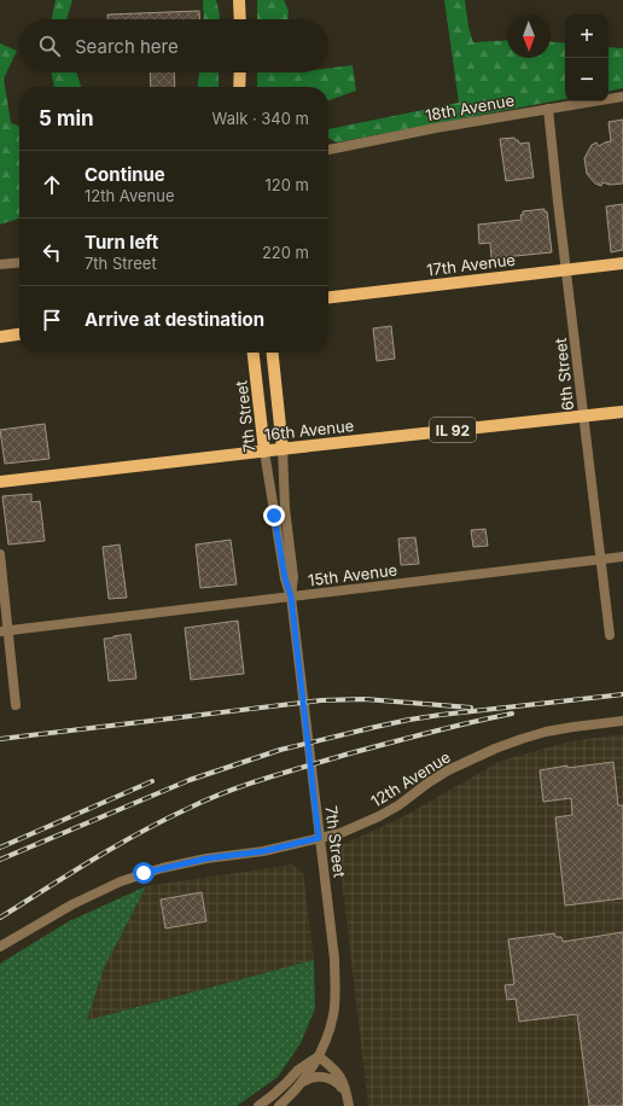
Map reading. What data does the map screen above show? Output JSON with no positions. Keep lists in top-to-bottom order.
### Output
{
  "streets": {
    "main road": [
      "17th Avenue",
      "7th Street",
      "16th Avenue",
      "IL 92"
    ],
    "street": [
      "18th Avenue",
      "6th Street",
      "15th Avenue",
      "12th Avenue"
    ]
  },
  "crossings": [
    ["18th Avenue", "6th Street"],
    ["17th Avenue", "6th Street"],
    ["6th Street", "16th Avenue"],
    ["6th Street", "15th Avenue"],
    ["7th Street", "16th Avenue"],
    ["7th Street", "15th Avenue"],
    ["7th Street", "12th Avenue"]
  ],
  "north": "bottom",
  "page": {
    "map_buttons": ["+", "−"],
    "search": "Search here",
    "heading": ["5 min", "Walk · 340 m"],
    "list": [
      ["Continue", "12th Avenue", "120 m"],
      ["Turn left", "7th Street", "220 m"],
      "Arrive at destination"
    ]
  }
}
